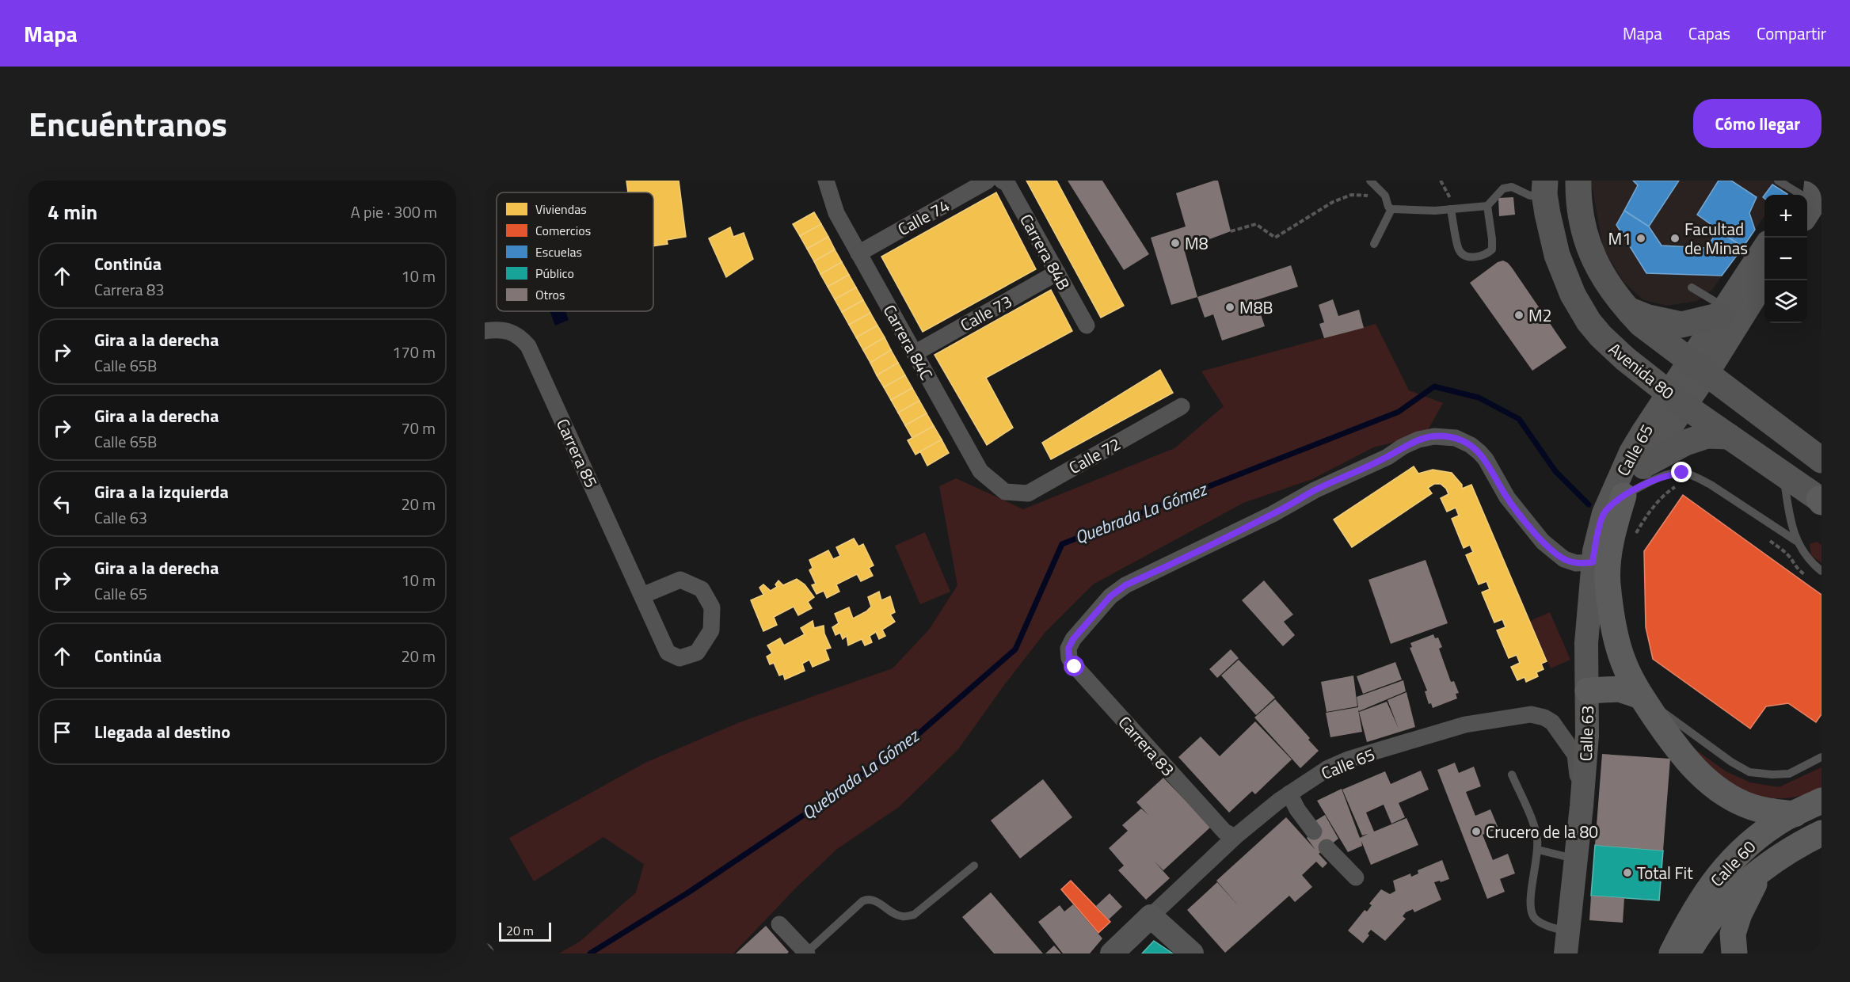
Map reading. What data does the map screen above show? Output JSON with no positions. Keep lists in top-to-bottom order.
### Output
{
  "streets": {
    "highway": ["Calle 60"],
    "main road": ["Avenida 80", "Calle 65", "Calle 63"],
    "street": [
      "Calle 74",
      "Carrera 84B",
      "Calle 73",
      "Carrera 84C",
      "Carrera 85",
      "Calle 72",
      "Carrera 83"
    ]
  },
  "crossings": [
    ["Calle 74", "Carrera 84C"],
    ["Carrera 84B", "Calle 73"],
    ["Calle 73", "Carrera 84C"],
    ["Carrera 84C", "Calle 72"],
    ["Avenida 80", "Calle 65"],
    ["Calle 65", "Calle 63"],
    ["Calle 65", "Carrera 83"],
    ["Calle 63", "Carrera 83"]
  ],
  "water": ["Quebrada La Gómez"],
  "places": [
    "M1",
    "Facultad de Minas",
    "M8",
    "M8B",
    "M2",
    "Crucero de la 80",
    "Total Fit"
  ],
  "legend": [
    "Viviendas",
    "Comercios",
    "Escuelas",
    "Público",
    "Otros"
  ],
  "scale_bar": "20 m",
  "page": {
    "header": "Mapa",
    "nav": ["Mapa", "Capas", "Compartir"],
    "title": "Encuéntranos",
    "buttons": "Cómo llegar",
    "heading": ["4 min", "A pie · 300 m"],
    "map_buttons": ["+", "−"],
    "list": [
      ["Continúa", "Carrera 83", "10 m"],
      ["Gira a la derecha", "Calle 65B", "170 m"],
      ["Gira a la derecha", "Calle 65B", "70 m"],
      ["Gira a la izquierda", "Calle 63", "20 m"],
      ["Gira a la derecha", "Calle 65", "10 m"],
      ["Continúa", "20 m"],
      "Llegada al destino"
    ],
    "scale": "20 m"
  }
}
